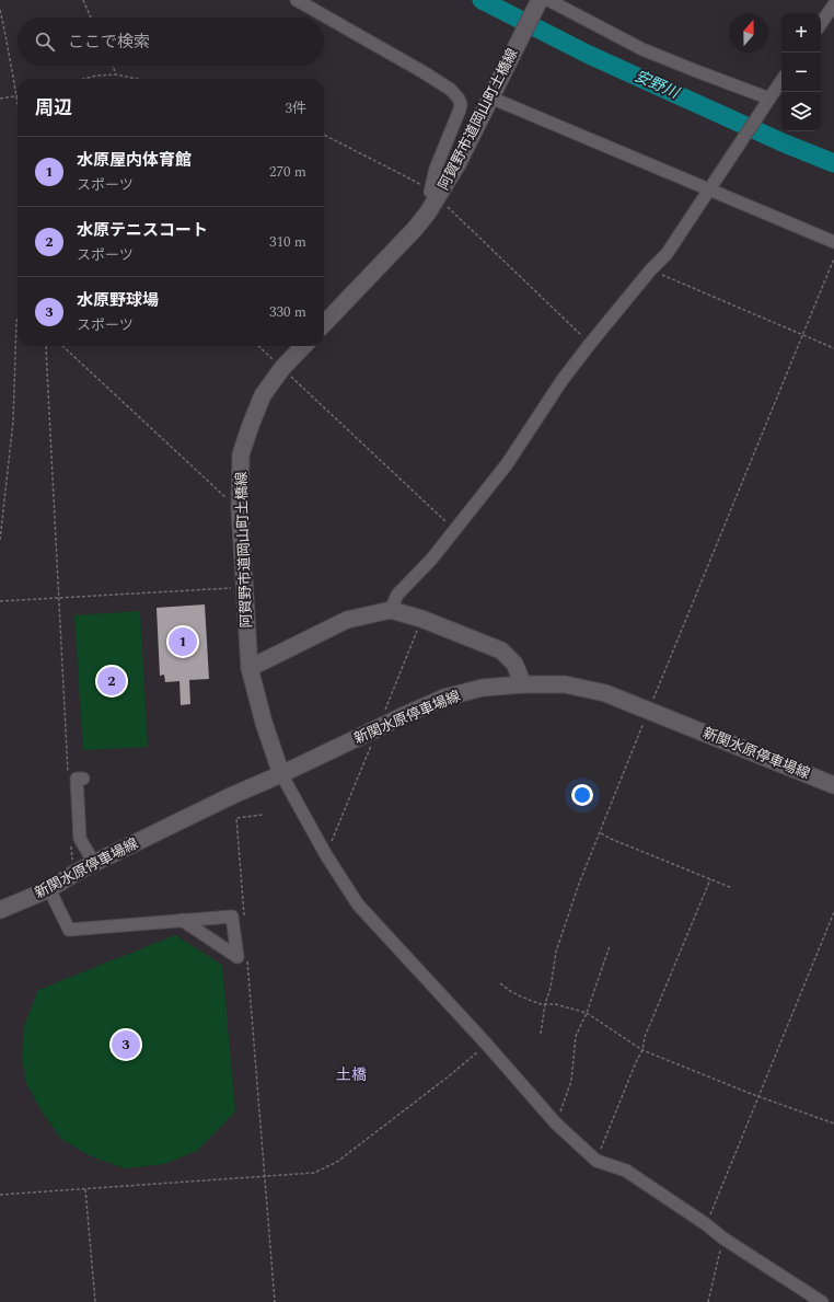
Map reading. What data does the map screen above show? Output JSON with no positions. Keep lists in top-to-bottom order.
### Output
{
  "streets": {
    "street": ["阿賀野市道岡山町土橋線", "新関水原停車場線"]
  },
  "crossings": [
    ["阿賀野市道岡山町土橋線", "新関水原停車場線"]
  ],
  "districts": ["土橋"],
  "water": ["安野川"],
  "north": "top",
  "page": {
    "map_buttons": ["+", "−"],
    "search": "ここで検索",
    "heading": ["周辺", "3件"],
    "list": [
      {
        "mark": "1",
        "name": "水原屋内体育館",
        "note": "スポーツ",
        "value": "270 m"
      },
      {
        "mark": "2",
        "name": "水原テニスコート",
        "note": "スポーツ",
        "value": "310 m"
      },
      {
        "mark": "3",
        "name": "水原野球場",
        "note": "スポーツ",
        "value": "330 m"
      }
    ],
    "pins": ["1", "2", "3"]
  }
}
